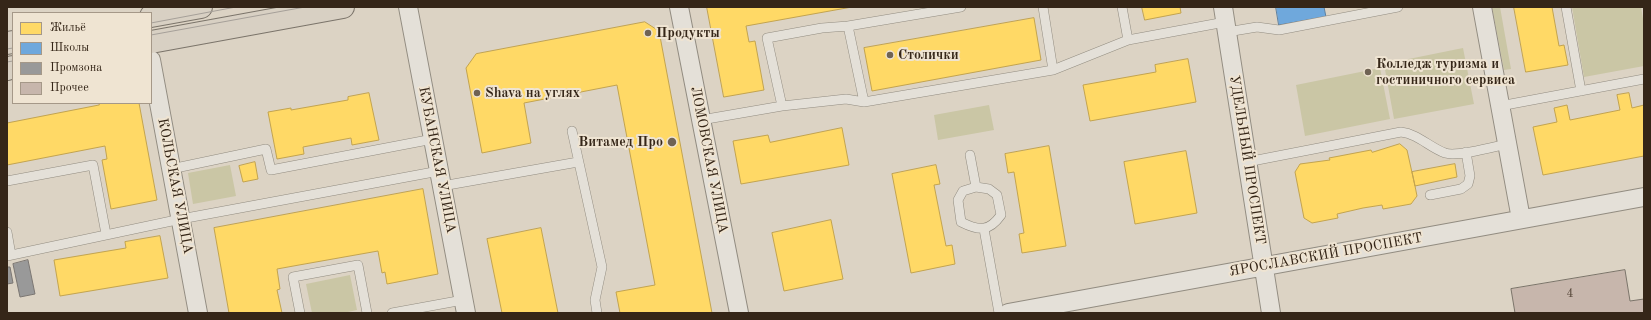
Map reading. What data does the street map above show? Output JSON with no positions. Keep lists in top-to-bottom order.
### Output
{
  "streets": {
    "street": [
      "КУБАНСКАЯ УЛИЦА",
      "ЛОМОВСКАЯ УЛИЦА",
      "УДЕЛЬНЫЙ ПРОСПЕКТ",
      "КОЛЬСКАЯ УЛИЦА",
      "ЯРОСЛАВСКИЙ ПРОСПЕКТ"
    ]
  },
  "crossings": [
    ["УДЕЛЬНЫЙ ПРОСПЕКТ", "ЯРОСЛАВСКИЙ ПРОСПЕКТ"]
  ],
  "places": [
    "Продукты",
    "Столички",
    "Колледж туризма и гостиничного сервиса",
    "Shava на углях",
    "Витамед Про"
  ],
  "house_numbers": ["4"],
  "legend": [
    "Жильё",
    "Школы",
    "Промзона",
    "Прочее"
  ]
}
